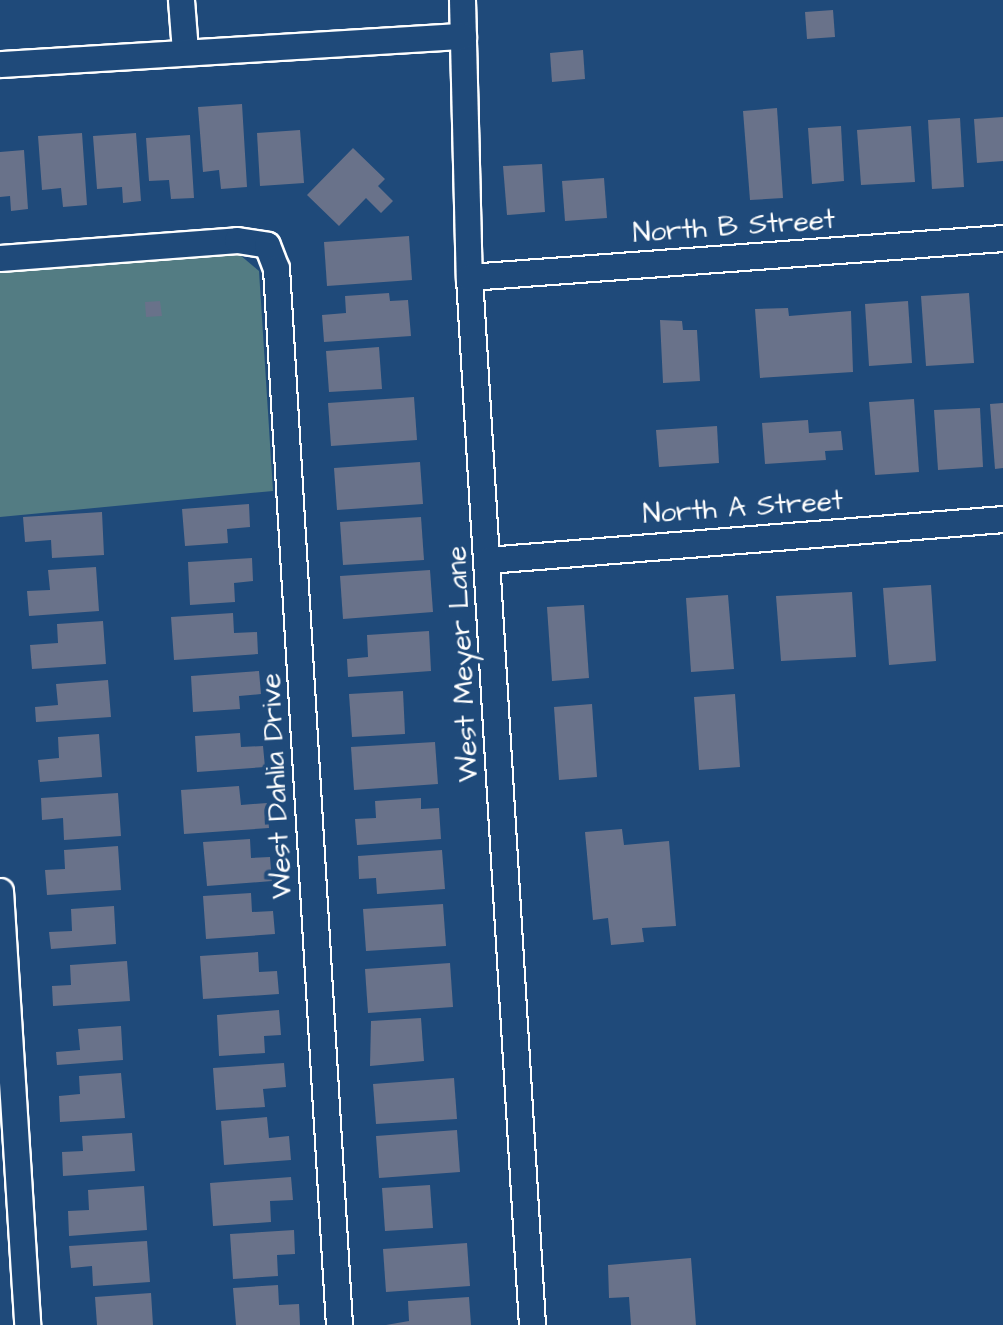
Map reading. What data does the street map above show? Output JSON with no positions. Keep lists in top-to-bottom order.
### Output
{
  "streets": {
    "street": [
      "North B Street",
      "North A Street",
      "West Meyer Lane",
      "West Dahlia Drive"
    ]
  },
  "crossings": [
    ["North B Street", "West Meyer Lane"],
    ["North A Street", "West Meyer Lane"]
  ]
}
